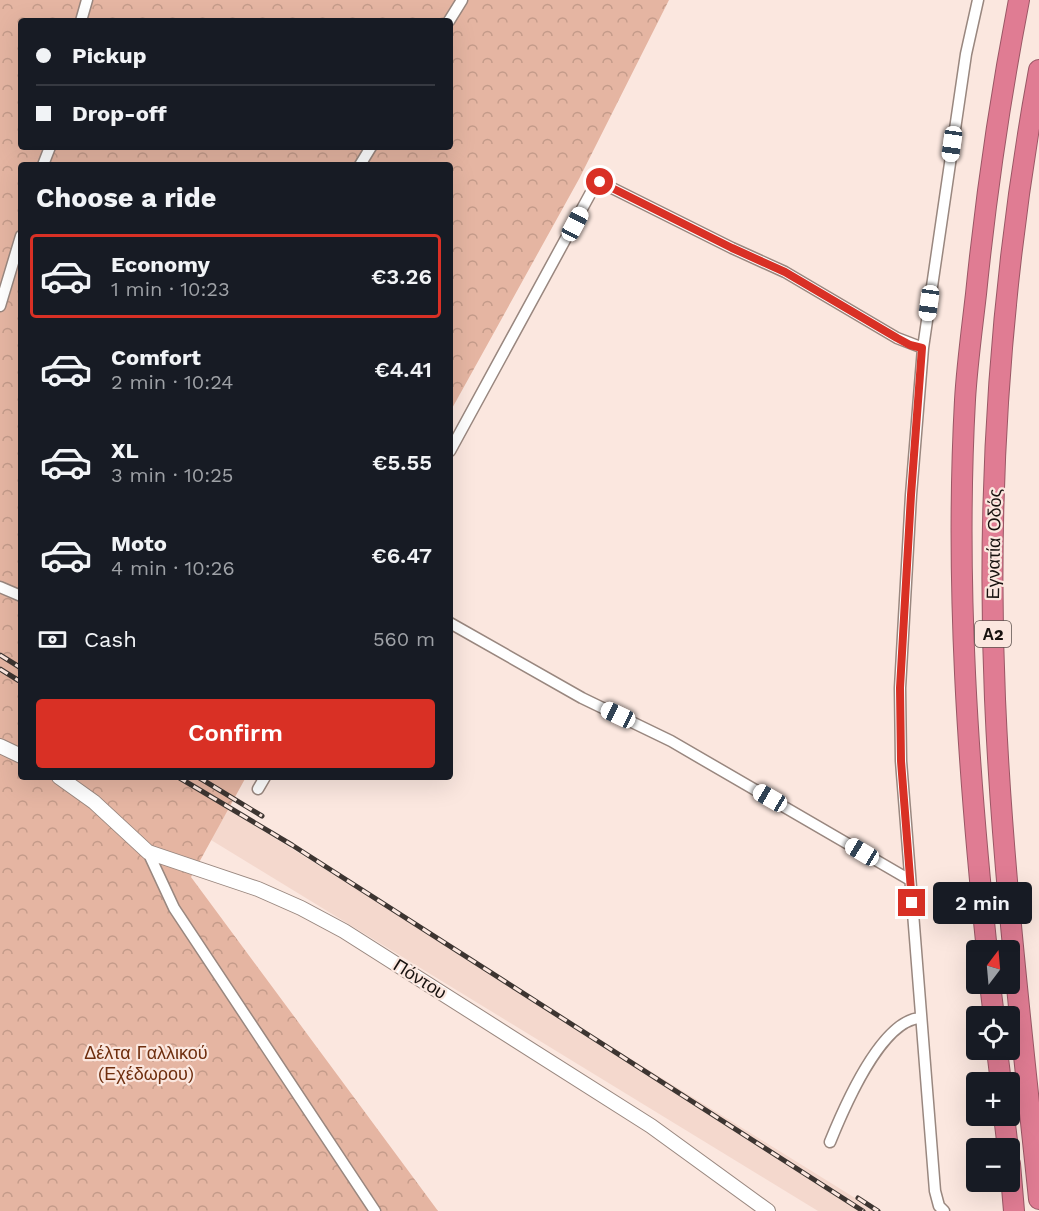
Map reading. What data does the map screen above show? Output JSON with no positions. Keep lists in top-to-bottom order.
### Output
{
  "streets": {
    "highway": ["Εγνατία Οδός", "Α2"],
    "street": ["Πόντου"]
  },
  "parks": ["Δέλτα Γαλλικού (Εχέδωρου)"],
  "north": "top",
  "page": {
    "banner": ["Pickup", "Drop-off"],
    "heading": "Choose a ride",
    "list": [
      {
        "name": "Economy",
        "note": "1 min · 10:23",
        "value": "€3.26"
      },
      {
        "name": "Comfort",
        "note": "2 min · 10:24",
        "value": "€4.41"
      },
      {
        "name": "XL",
        "note": "3 min · 10:25",
        "value": "€5.55"
      },
      {
        "name": "Moto",
        "note": "4 min · 10:26",
        "value": "€6.47"
      }
    ],
    "pay": ["Cash", "560 m"],
    "buttons": "Confirm",
    "bubble": "2 min",
    "map_buttons": ["+", "−"]
  }
}
